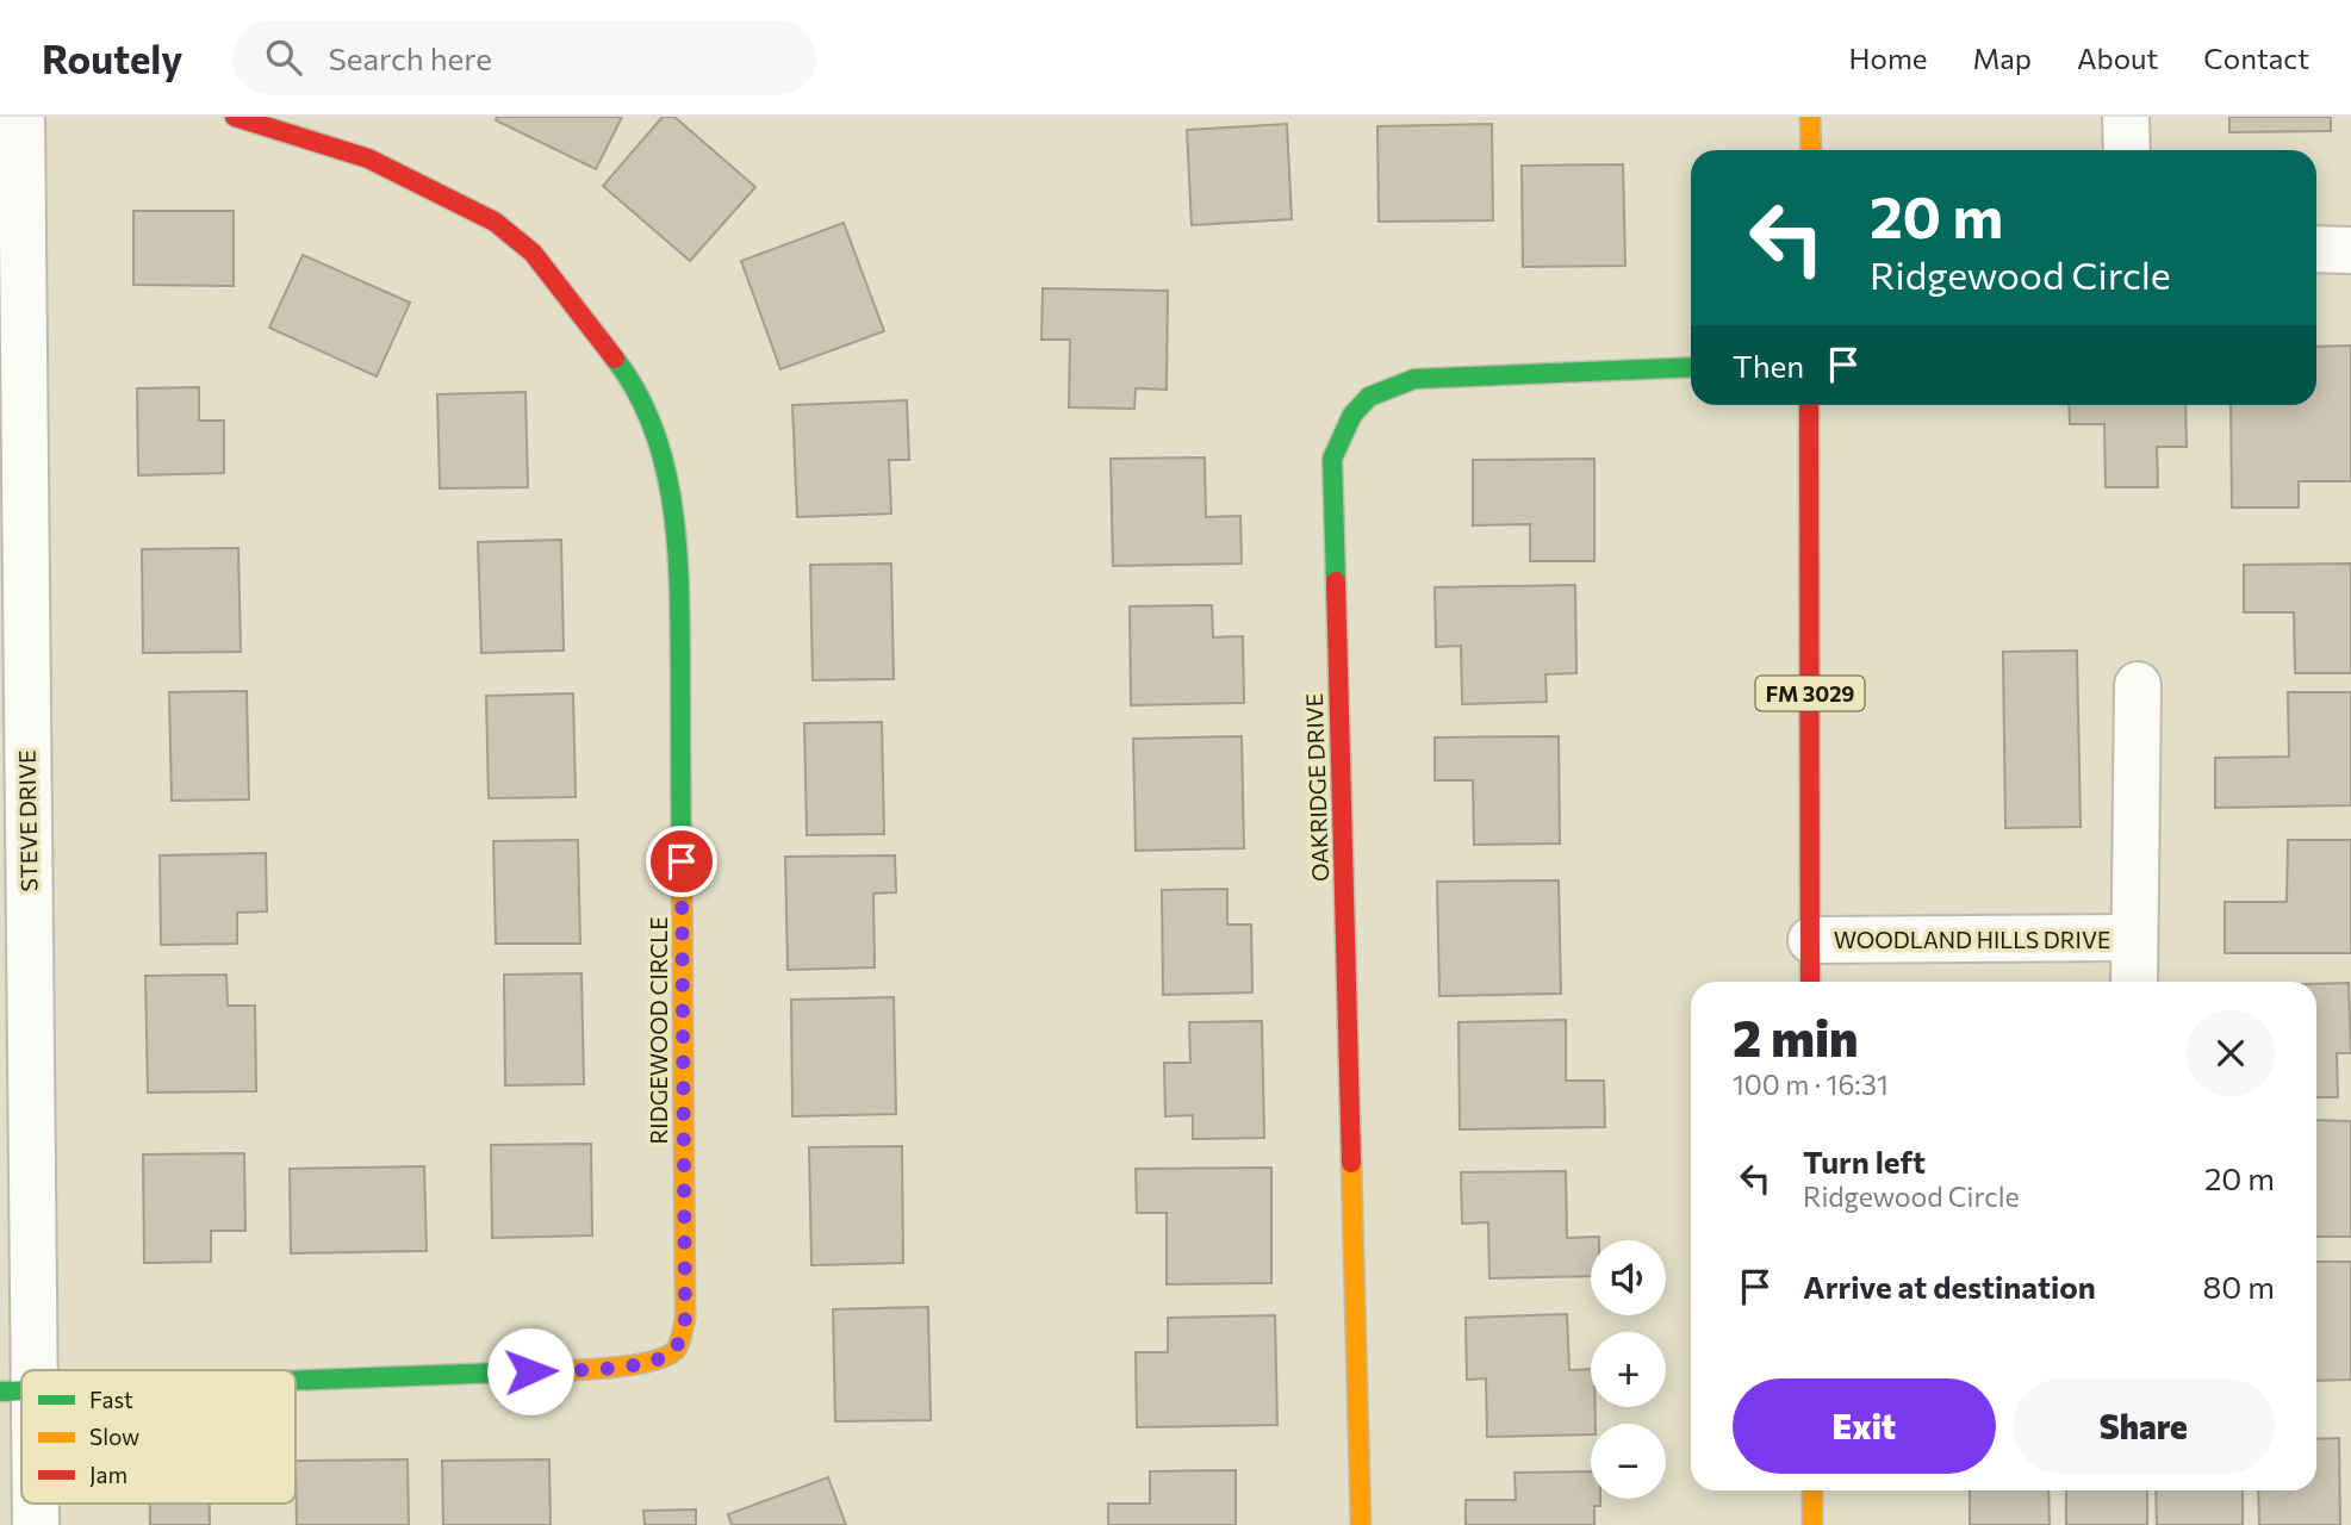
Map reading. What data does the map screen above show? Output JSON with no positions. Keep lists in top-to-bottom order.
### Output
{
  "streets": {
    "street": [
      "FM 3029",
      "OAKRIDGE DRIVE",
      "STEVE DRIVE",
      "WOODLAND HILLS DRIVE",
      "RIDGEWOOD CIRCLE"
    ]
  },
  "crossings": [
    ["FM 3029", "WOODLAND HILLS DRIVE"]
  ],
  "legend": ["Fast", "Slow", "Jam"],
  "page": {
    "header": "Routely",
    "search": "Search here",
    "nav": [
      "Home",
      "Map",
      "About",
      "Contact"
    ],
    "turn": ["20 m", "Ridgewood Circle"],
    "then": "Then",
    "heading": ["2 min", "100 m · 16:31"],
    "list": [
      {
        "name": "Turn left",
        "note": "Ridgewood Circle",
        "value": "20 m"
      },
      {
        "name": "Arrive at destination",
        "value": "80 m"
      }
    ],
    "map_buttons": ["+", "−"],
    "buttons": ["Exit", "Share"]
  }
}
